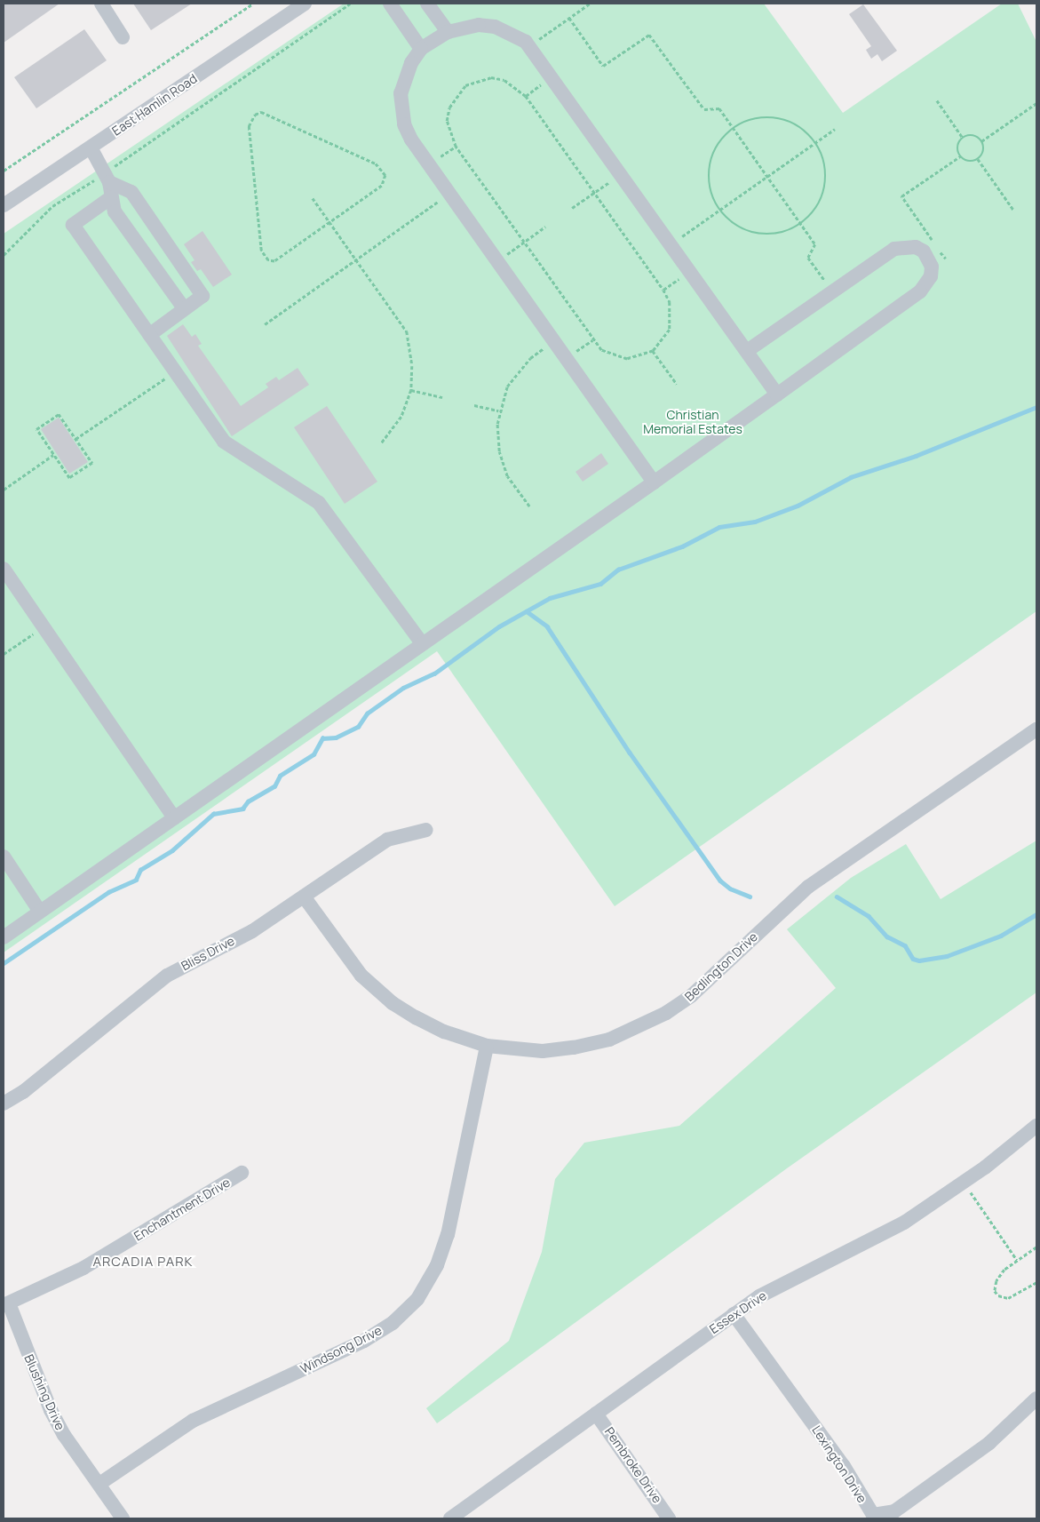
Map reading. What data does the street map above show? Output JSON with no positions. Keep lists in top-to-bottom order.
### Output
{
  "streets": {
    "street": [
      "East Hamlin Road",
      "Bliss Drive",
      "Bedlington Drive",
      "Enchantment Drive",
      "Essex Drive",
      "Windsong Drive",
      "Blushing Drive",
      "Lexington Drive",
      "Pembroke Drive"
    ]
  },
  "crossings": [
    ["Bliss Drive", "Bedlington Drive"],
    ["Bedlington Drive", "Windsong Drive"],
    ["Enchantment Drive", "Blushing Drive"],
    ["Essex Drive", "Lexington Drive"],
    ["Essex Drive", "Pembroke Drive"],
    ["Windsong Drive", "Blushing Drive"]
  ],
  "districts": ["ARCADIA PARK"],
  "parks": ["Christian Memorial Estates"]
}
